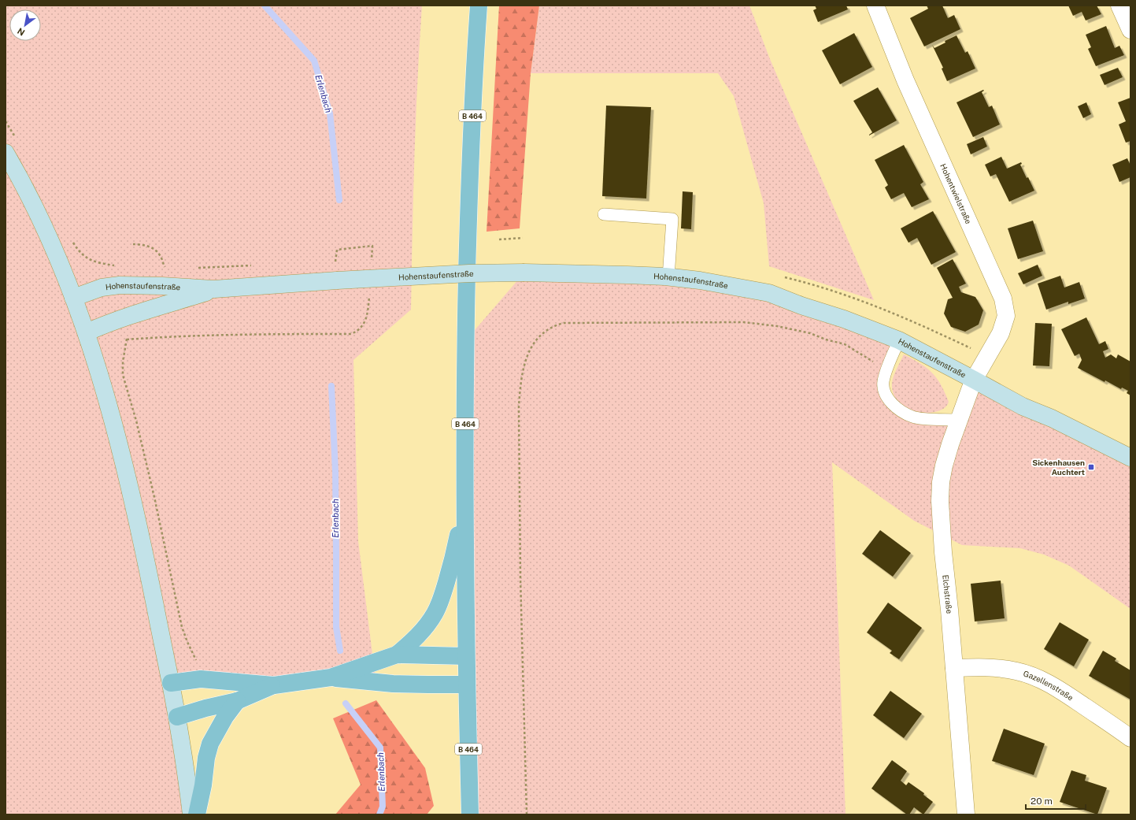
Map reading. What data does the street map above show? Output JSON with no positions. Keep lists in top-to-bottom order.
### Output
{
  "streets": {
    "main road": ["B 464"],
    "street": [
      "Hohentwielstraße",
      "Hohenstaufenstraße",
      "Elchstraße",
      "Gazellenstraße"
    ]
  },
  "crossings": [
    ["Hohentwielstraße", "Hohenstaufenstraße"],
    ["Hohentwielstraße", "Elchstraße"],
    ["Hohenstaufenstraße", "Elchstraße"],
    ["Elchstraße", "Gazellenstraße"]
  ],
  "water": ["Erlenbach"],
  "places": {
    "transit": ["Sickenhausen Auchtert"]
  },
  "scale_bar": "20 m",
  "north": "bottom left"
}
